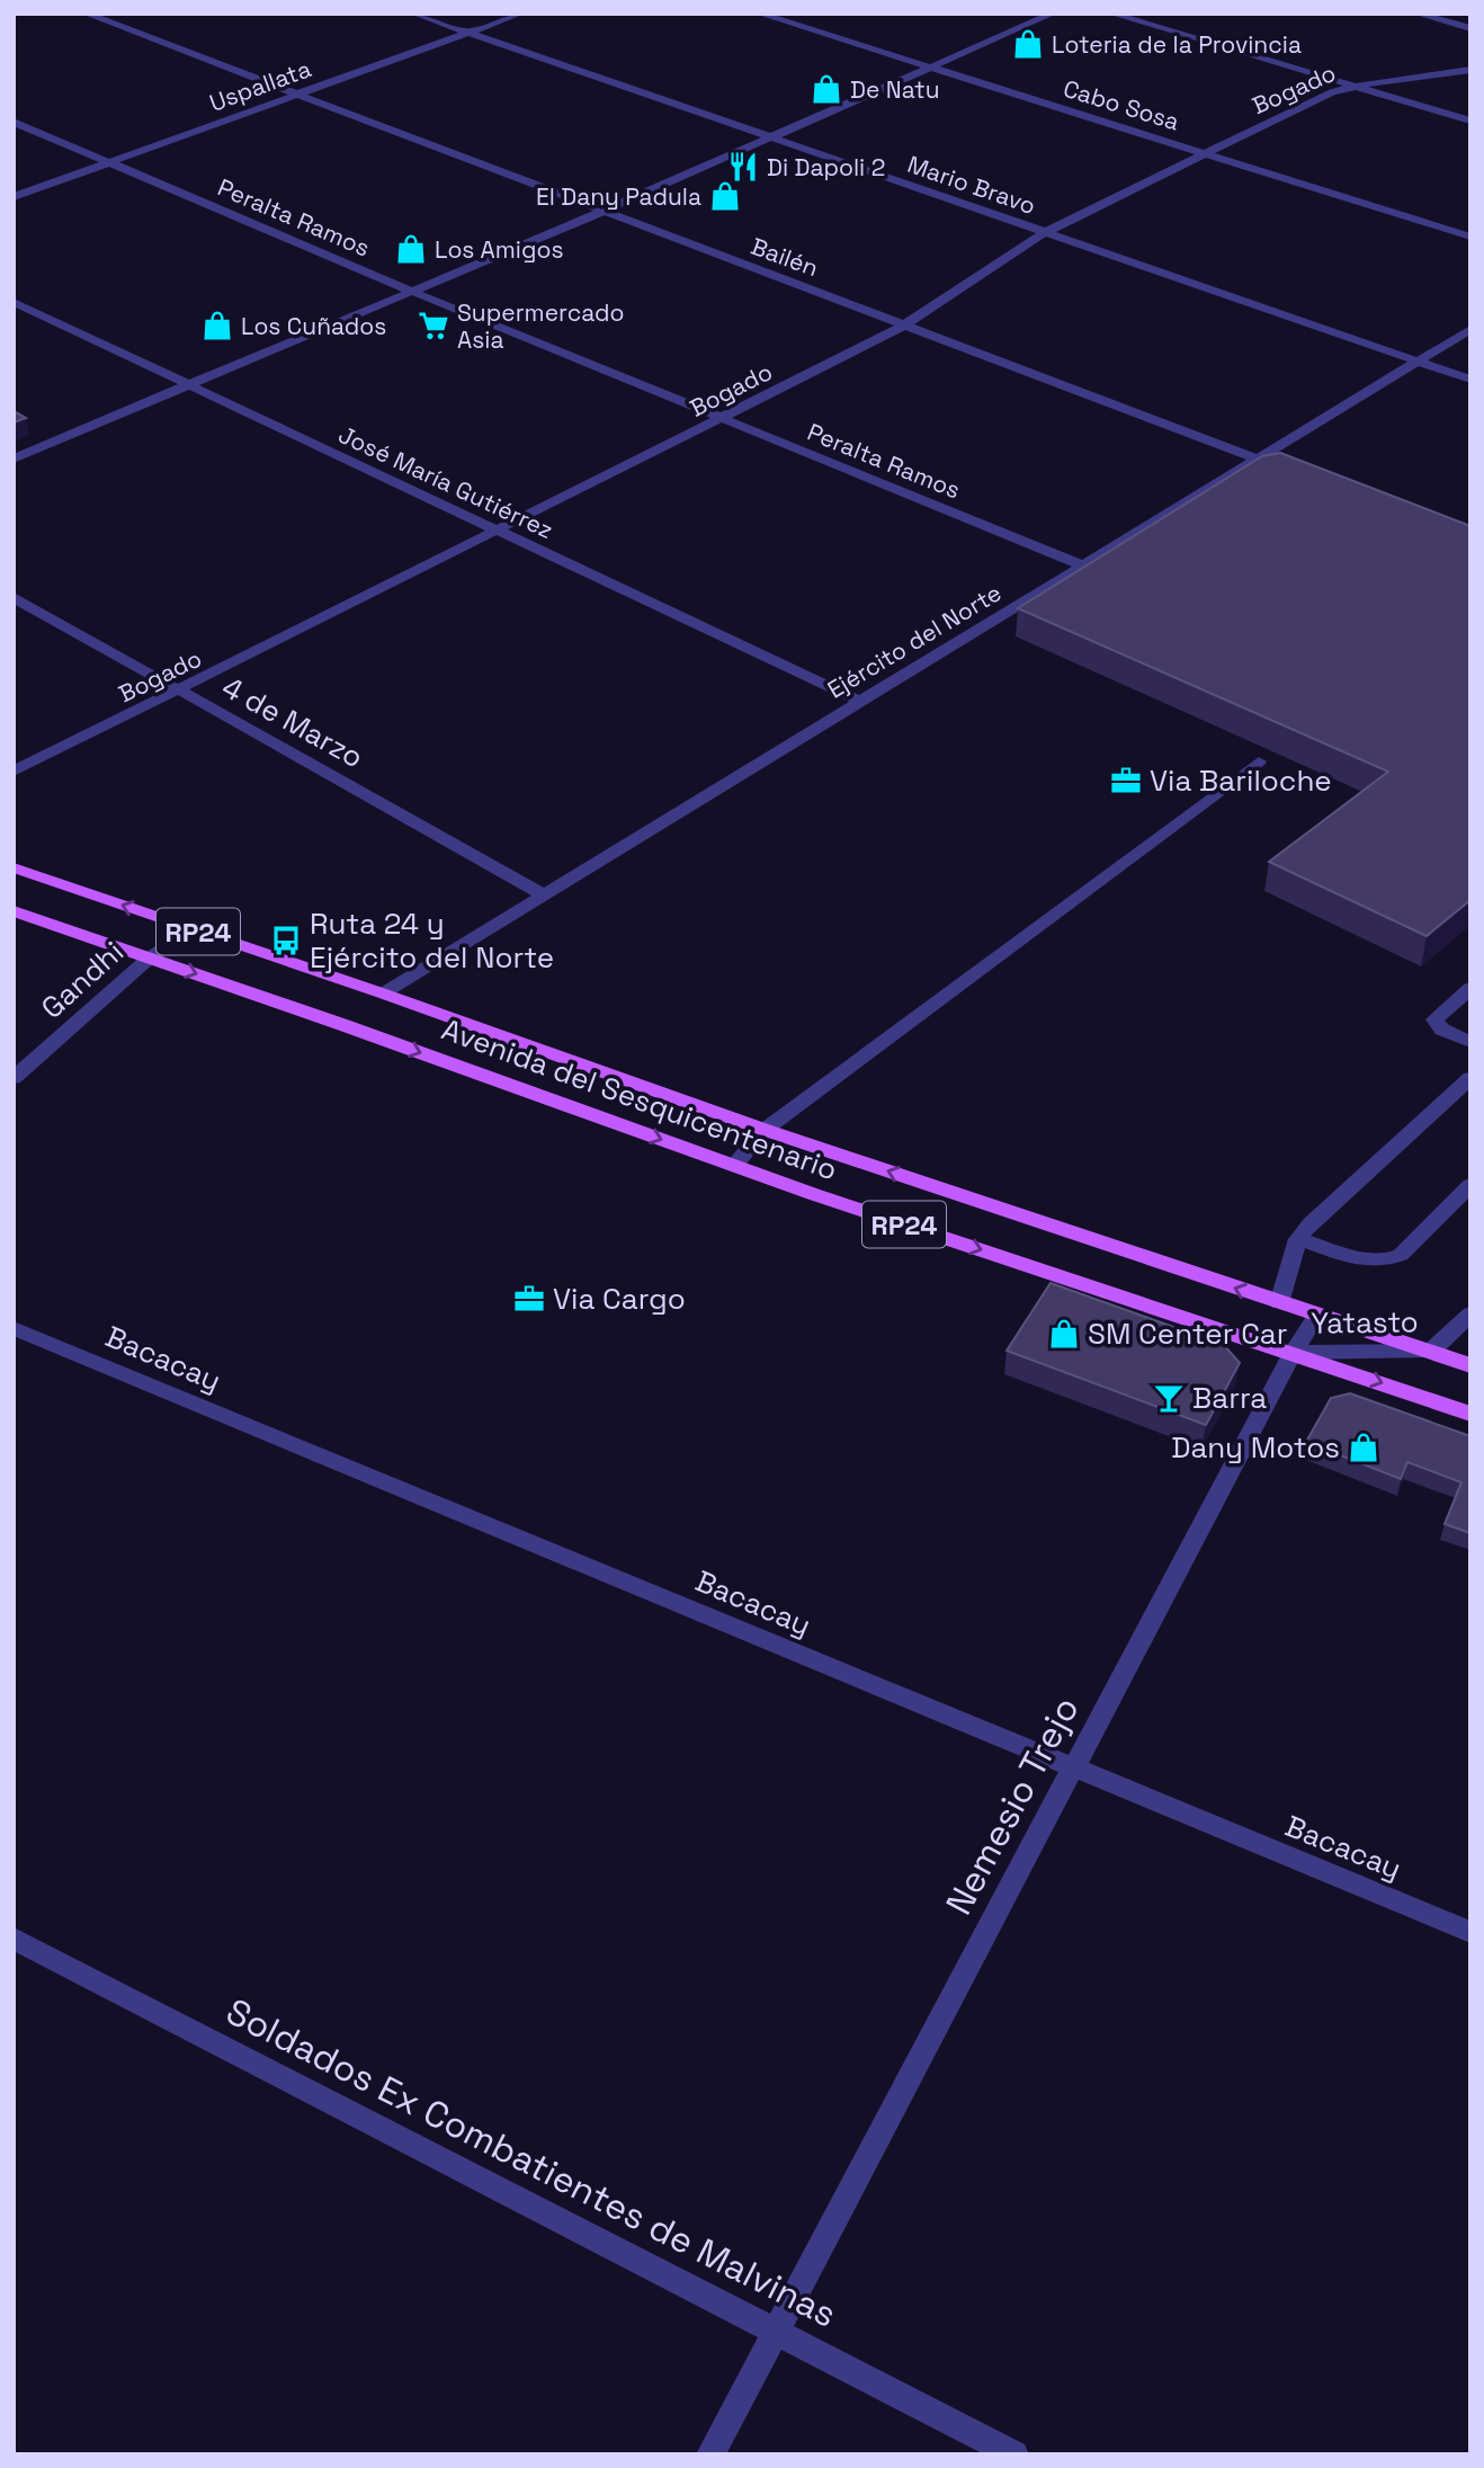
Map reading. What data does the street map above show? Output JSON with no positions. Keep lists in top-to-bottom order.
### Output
{
  "streets": {
    "main road": ["RP24", "Avenida del Sesquicentenario"],
    "street": [
      "Uspallata",
      "Bogado",
      "Cabo Sosa",
      "Mario Bravo",
      "Peralta Ramos",
      "Bailén",
      "José María Gutiérrez",
      "Ejército del Norte",
      "4 de Marzo",
      "Gandhi",
      "Yatasto",
      "Bacacay",
      "Nemesio Trejo",
      "Soldados Ex Combatientes de Malvinas"
    ]
  },
  "crossings": [
    ["Uspallata", "Mario Bravo"],
    ["Uspallata", "Peralta Ramos"],
    ["Uspallata", "Bailén"],
    ["Bogado", "Cabo Sosa"],
    ["Bogado", "Mario Bravo"],
    ["Bogado", "Peralta Ramos"],
    ["Bogado", "Bailén"],
    ["Bogado", "José María Gutiérrez"],
    ["Bogado", "4 de Marzo"],
    ["Mario Bravo", "Ejército del Norte"],
    ["Peralta Ramos", "Ejército del Norte"],
    ["Bailén", "Ejército del Norte"],
    ["José María Gutiérrez", "Ejército del Norte"],
    ["Ejército del Norte", "4 de Marzo"],
    ["Ejército del Norte", "Avenida del Sesquicentenario"],
    ["Gandhi", "Avenida del Sesquicentenario"],
    ["Avenida del Sesquicentenario", "Yatasto"],
    ["Avenida del Sesquicentenario", "Nemesio Trejo"],
    ["Yatasto", "Nemesio Trejo"],
    ["Bacacay", "Nemesio Trejo"],
    ["Nemesio Trejo", "Soldados Ex Combatientes de Malvinas"]
  ],
  "places": {
    "shop": [
      "Loteria de la Provincia",
      "De Natu",
      "El Dany Padula",
      "Los Amigos",
      "Los Cuñados",
      "SM Center Car",
      "Dany Motos"
    ],
    "restaurant": ["Di Dapoli 2"],
    "supermarket": ["Supermercado Asia"],
    "office": ["Via Bariloche", "Via Cargo"],
    "bus stop": ["Ruta 24 y Ejército del Norte"],
    "bar": ["Barra"]
  }
}
